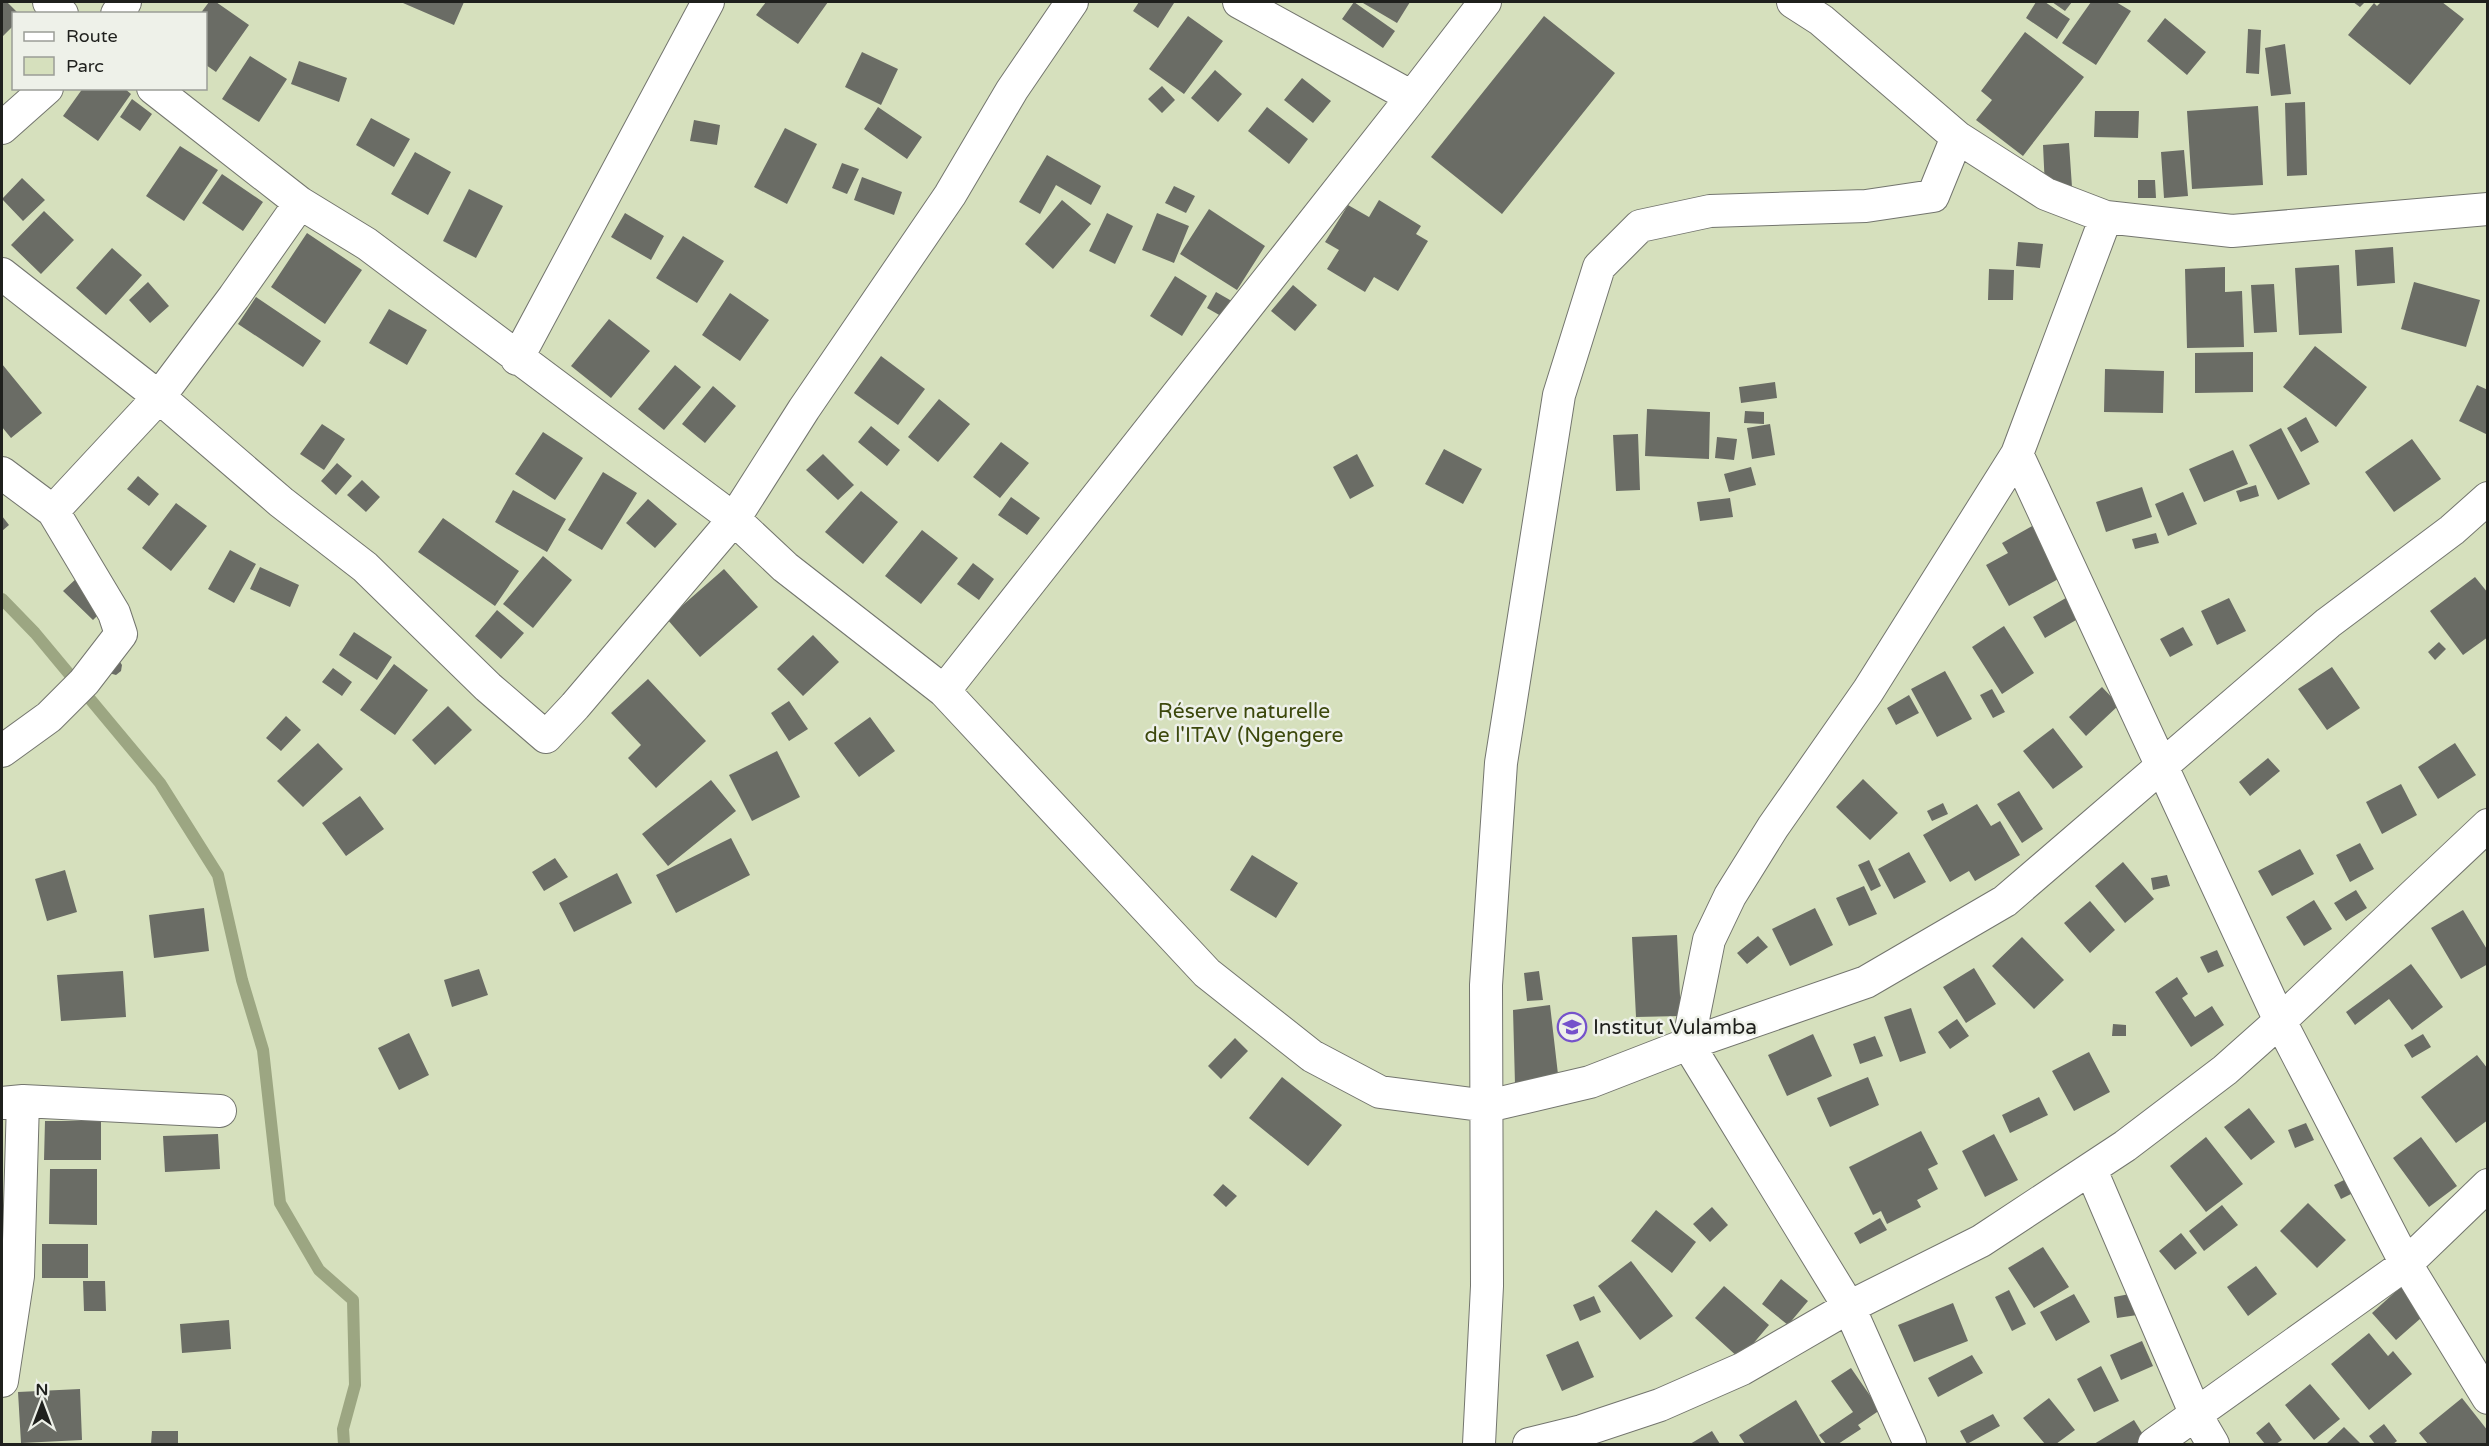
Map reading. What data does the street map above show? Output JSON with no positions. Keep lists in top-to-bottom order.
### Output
{
  "parks": ["Réserve naturelle de l'ITAV (Ngengere"],
  "places": {
    "school or university": ["Institut Vulamba"]
  },
  "legend": ["Route", "Parc"],
  "north": "top"
}
